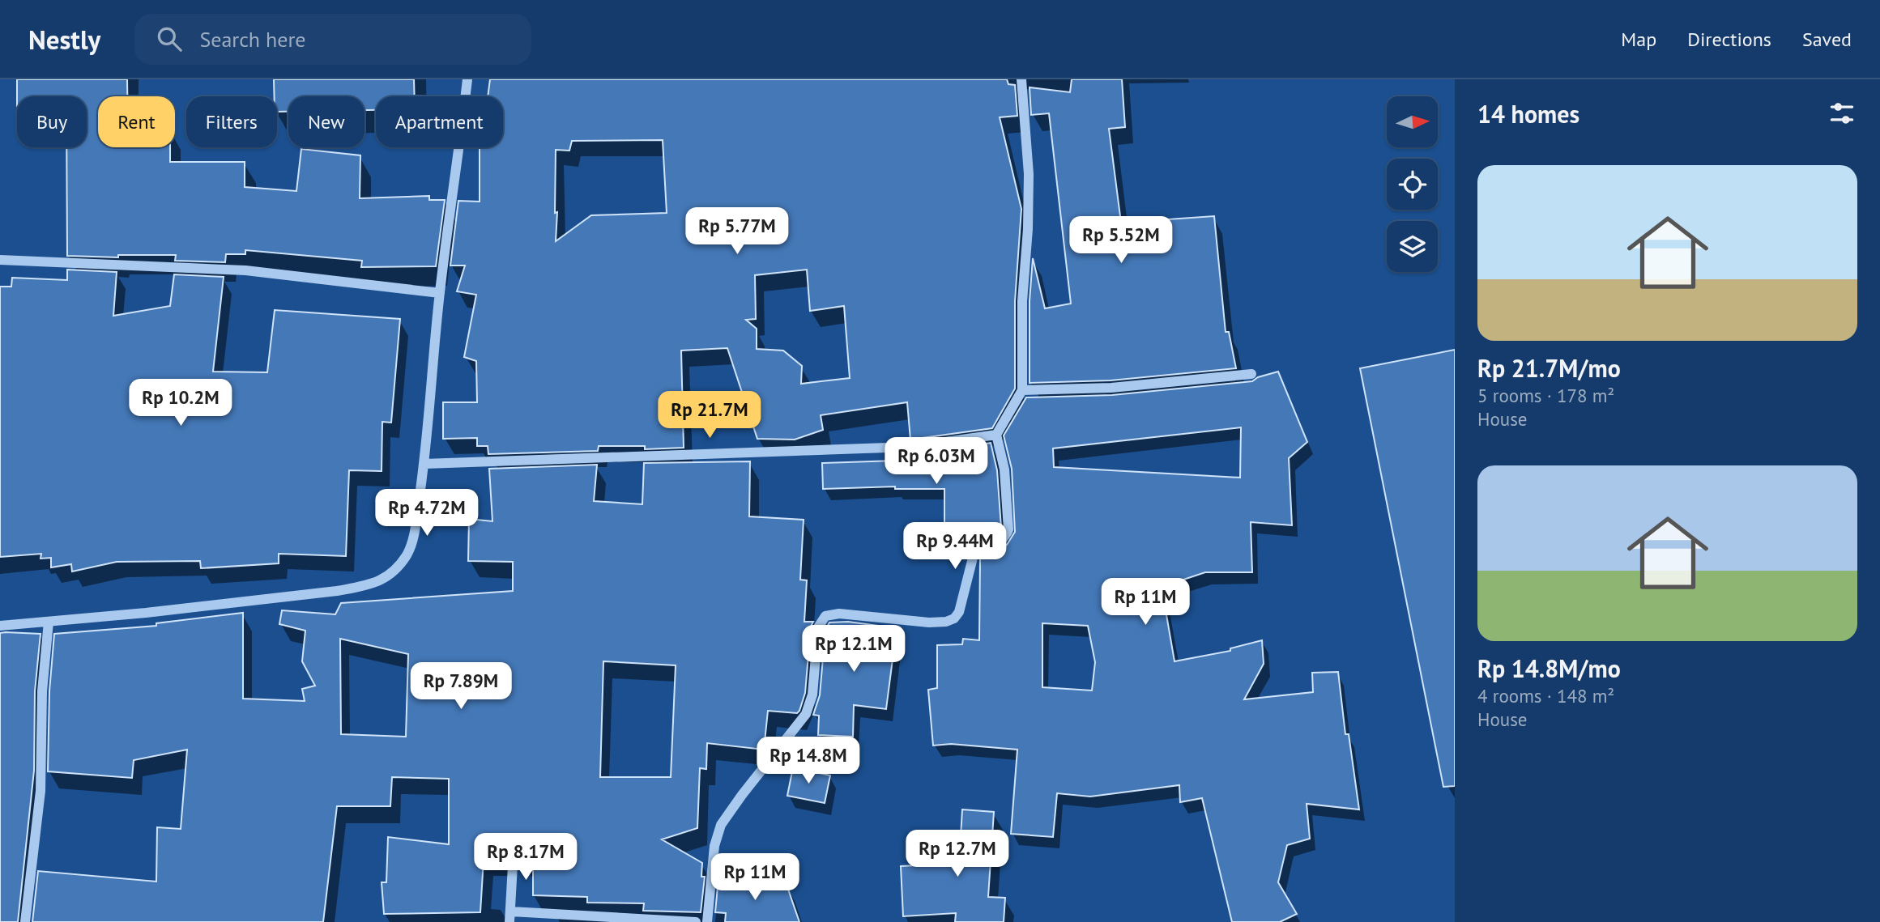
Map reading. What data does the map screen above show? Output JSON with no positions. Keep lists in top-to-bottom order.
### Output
{
  "north": "right",
  "page": {
    "header": "Nestly",
    "search": "Search here",
    "nav": ["Map", "Directions", "Saved"],
    "heading": "14 homes",
    "chip": [
      "Buy",
      "Rent",
      "Filters",
      "New",
      "Apartment"
    ],
    "list": [
      {
        "name": "Rp 21.7M/mo",
        "note": "5 rooms · 178 m² · House"
      },
      {
        "name": "Rp 14.8M/mo",
        "note": "4 rooms · 148 m² · House"
      }
    ],
    "price": [
      "Rp 5.77M",
      "Rp 5.52M",
      "Rp 10.2M",
      "Rp 21.7M",
      "Rp 6.03M",
      "Rp 4.72M",
      "Rp 9.44M",
      "Rp 11M",
      "Rp 12.1M",
      "Rp 7.89M",
      "Rp 14.8M",
      "Rp 12.7M",
      "Rp 8.17M",
      "Rp 11M"
    ]
  }
}
